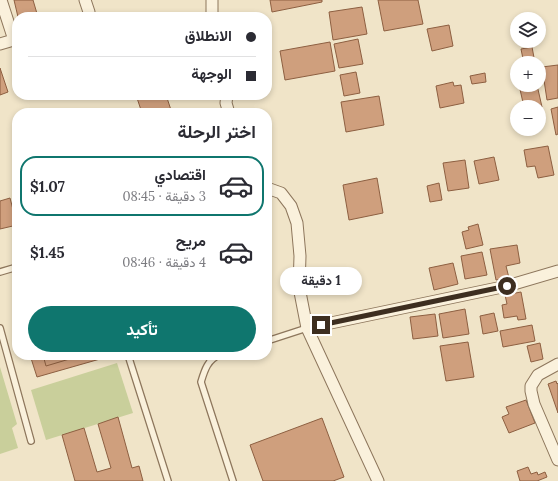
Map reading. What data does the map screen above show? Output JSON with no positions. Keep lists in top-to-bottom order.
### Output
{
  "page": {
    "map_buttons": ["+", "−"],
    "banner": ["الانطلاق", "الوجهة"],
    "heading": "اختر الرحلة",
    "list": [
      {
        "name": "اقتصادي",
        "note": "3 دقيقة · 08:45",
        "value": "$1.07"
      },
      {
        "name": "مريح",
        "note": "4 دقيقة · 08:46",
        "value": "$1.45"
      }
    ],
    "bubble": "1 دقيقة",
    "buttons": "تأكيد"
  }
}
